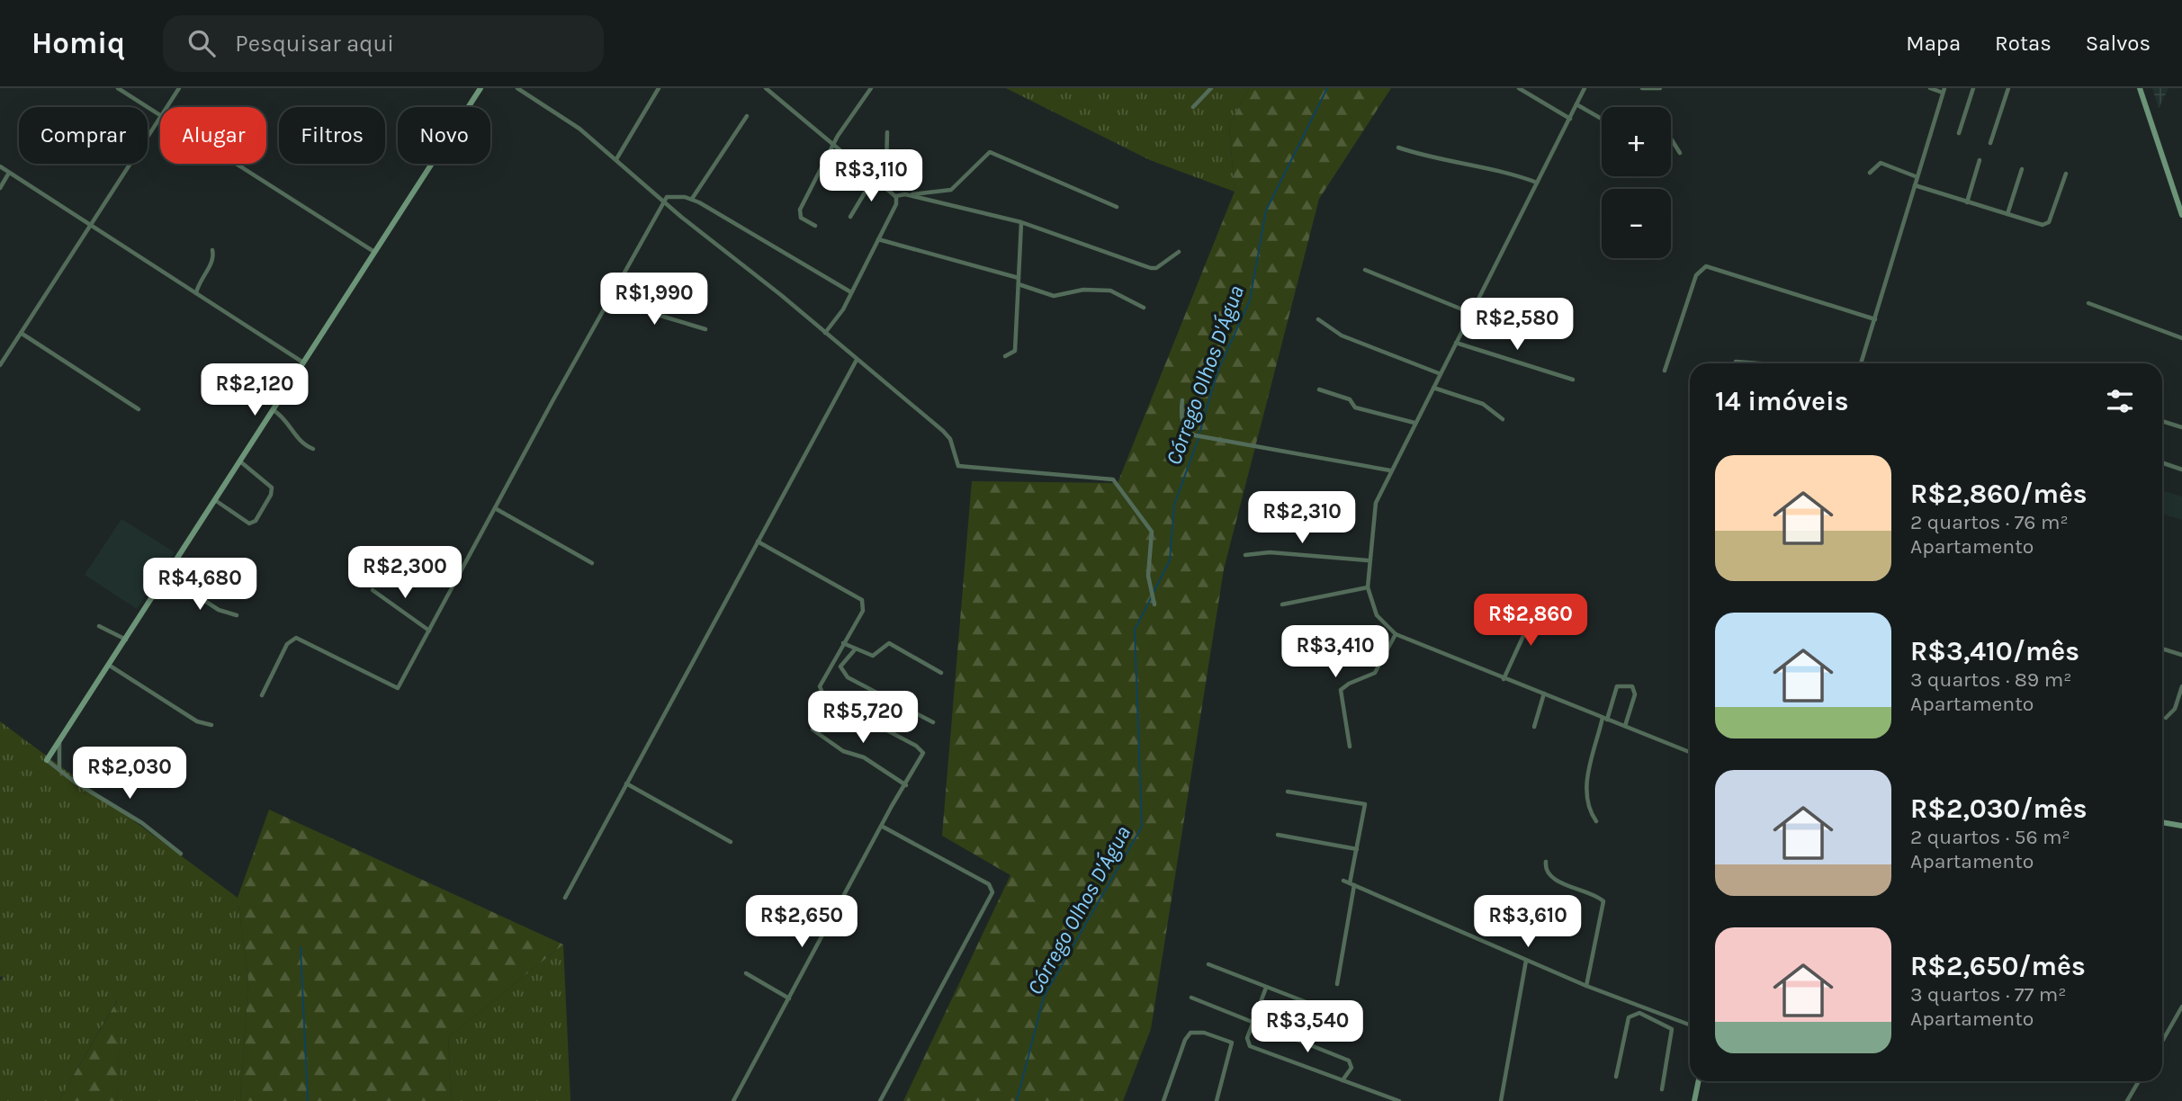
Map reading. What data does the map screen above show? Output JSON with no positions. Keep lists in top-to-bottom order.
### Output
{
  "water": ["Córrego Olhos D'Água"],
  "page": {
    "header": "Homiq",
    "search": "Pesquisar aqui",
    "nav": ["Mapa", "Rotas", "Salvos"],
    "map_buttons": ["+", "−"],
    "chip": [
      "Comprar",
      "Alugar",
      "Filtros",
      "Novo"
    ],
    "price": [
      "R$3,110",
      "R$1,990",
      "R$2,580",
      "R$2,120",
      "R$2,310",
      "R$2,300",
      "R$4,680",
      "R$2,860",
      "R$3,410",
      "R$5,720",
      "R$2,030",
      "R$2,650",
      "R$3,610",
      "R$3,540"
    ],
    "heading": "14 imóveis",
    "list": [
      {
        "name": "R$2,860/mês",
        "note": "2 quartos · 76 m² · Apartamento"
      },
      {
        "name": "R$3,410/mês",
        "note": "3 quartos · 89 m² · Apartamento"
      },
      {
        "name": "R$2,030/mês",
        "note": "2 quartos · 56 m² · Apartamento"
      },
      {
        "name": "R$2,650/mês",
        "note": "3 quartos · 77 m² · Apartamento"
      }
    ]
  }
}
